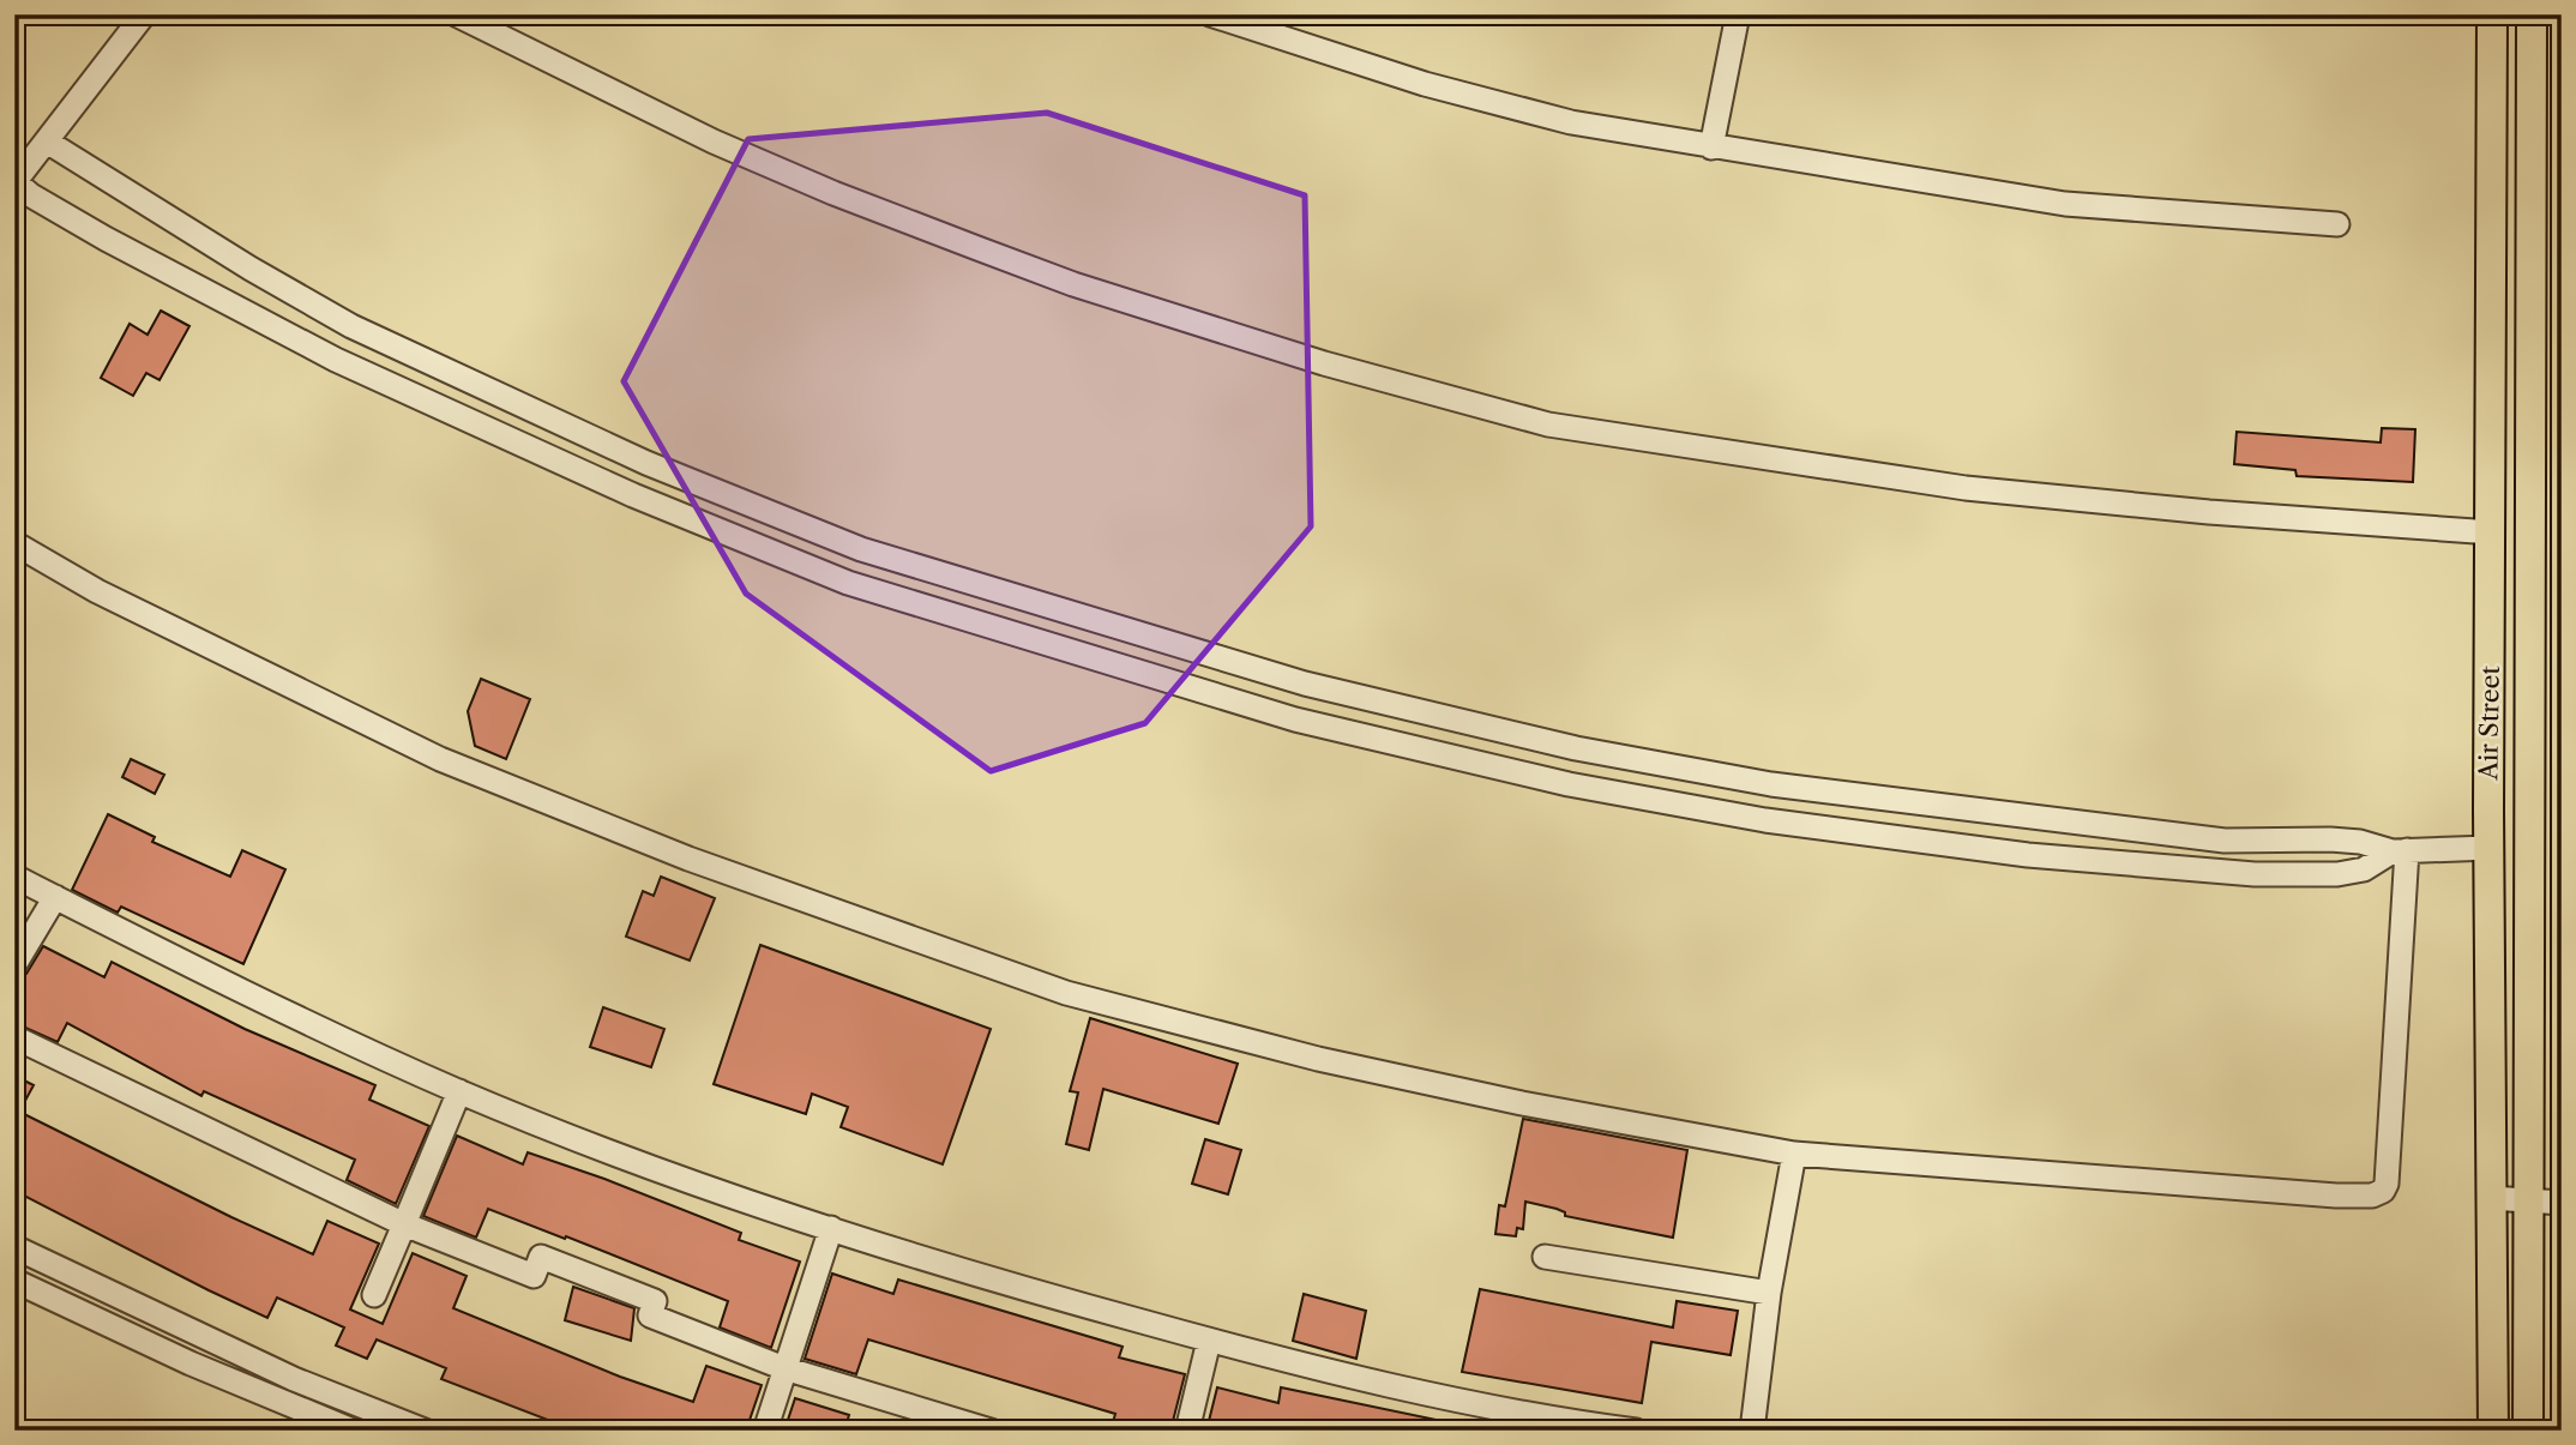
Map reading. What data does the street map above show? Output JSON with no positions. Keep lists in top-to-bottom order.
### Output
{
  "streets": {
    "main road": ["Air Street"]
  }
}
